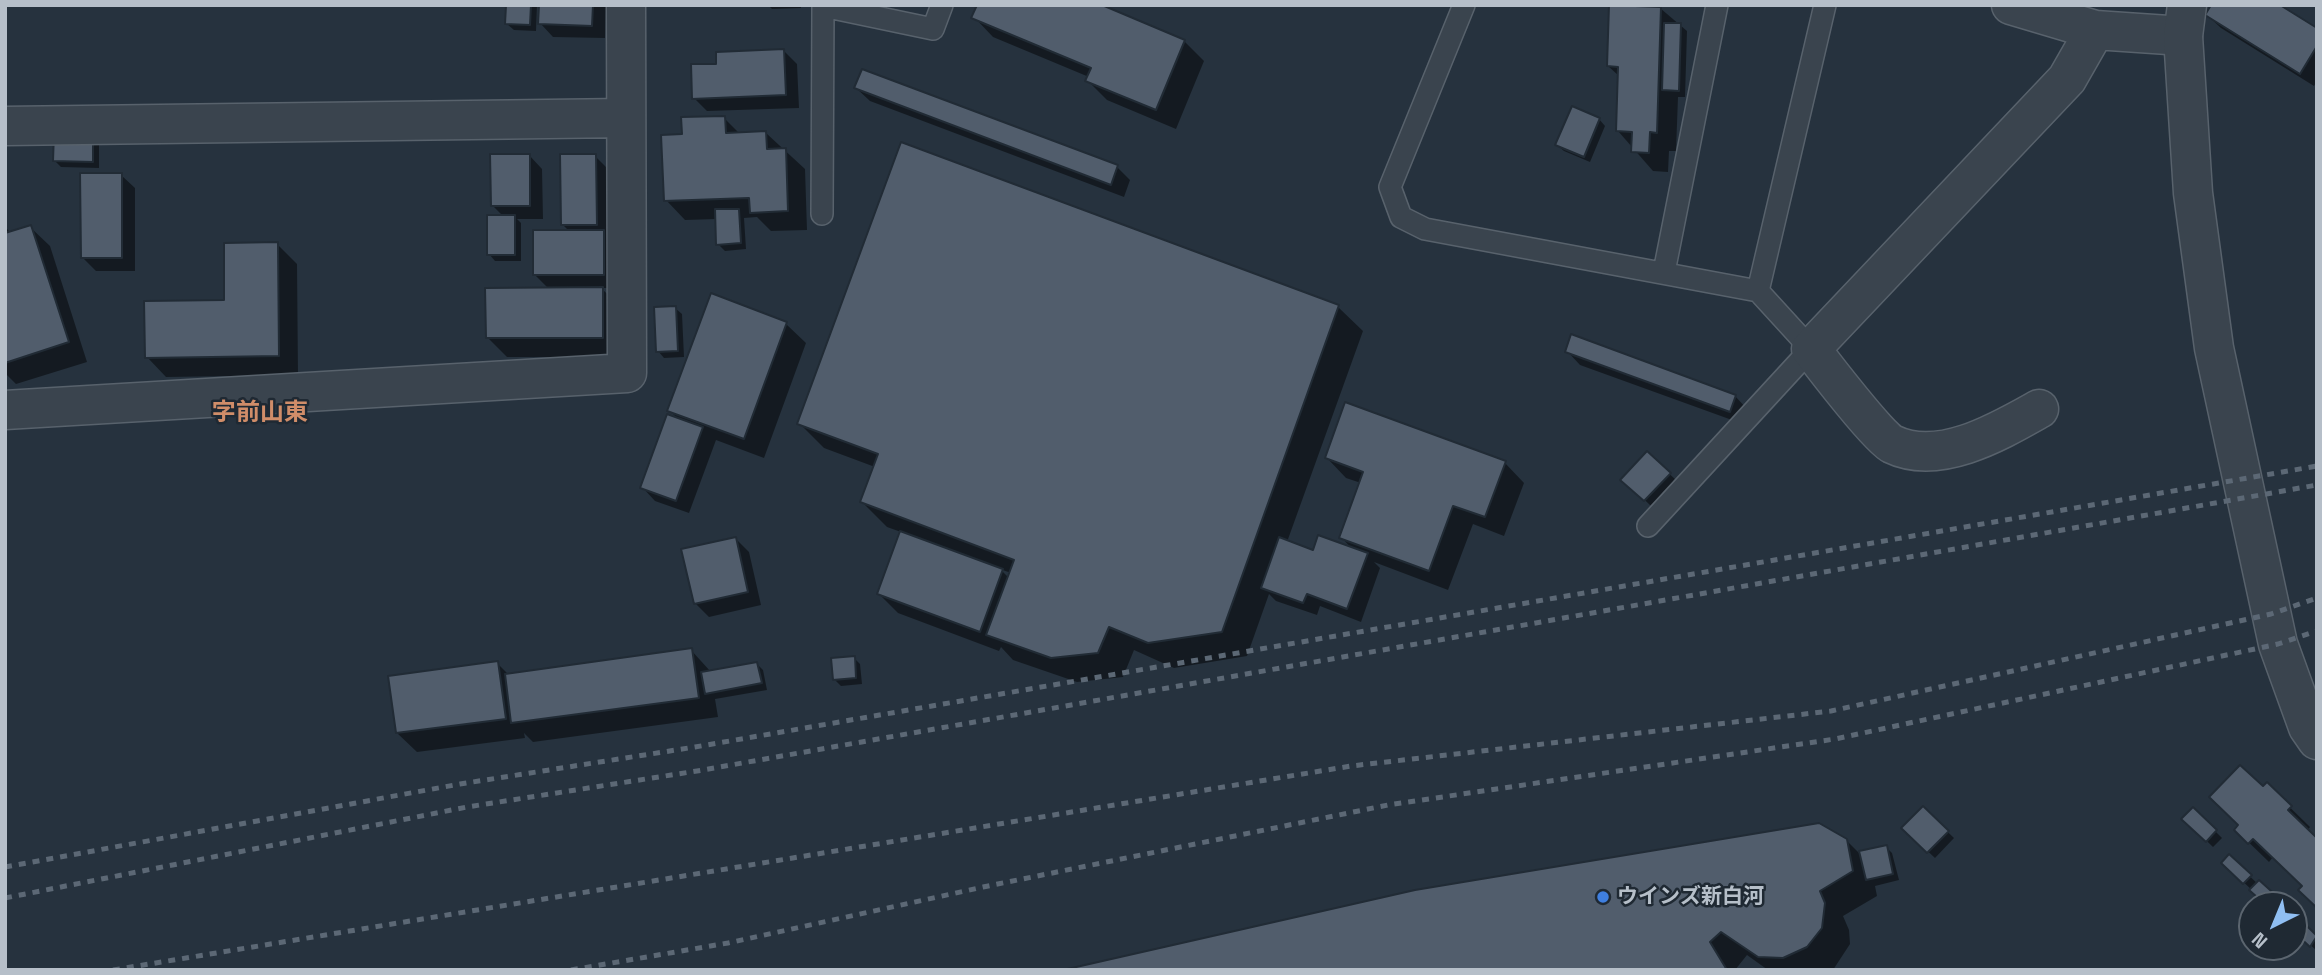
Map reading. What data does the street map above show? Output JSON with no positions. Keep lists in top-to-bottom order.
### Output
{
  "districts": ["字前山東"],
  "places": ["ウインズ新白河"],
  "north": "bottom left"
}
